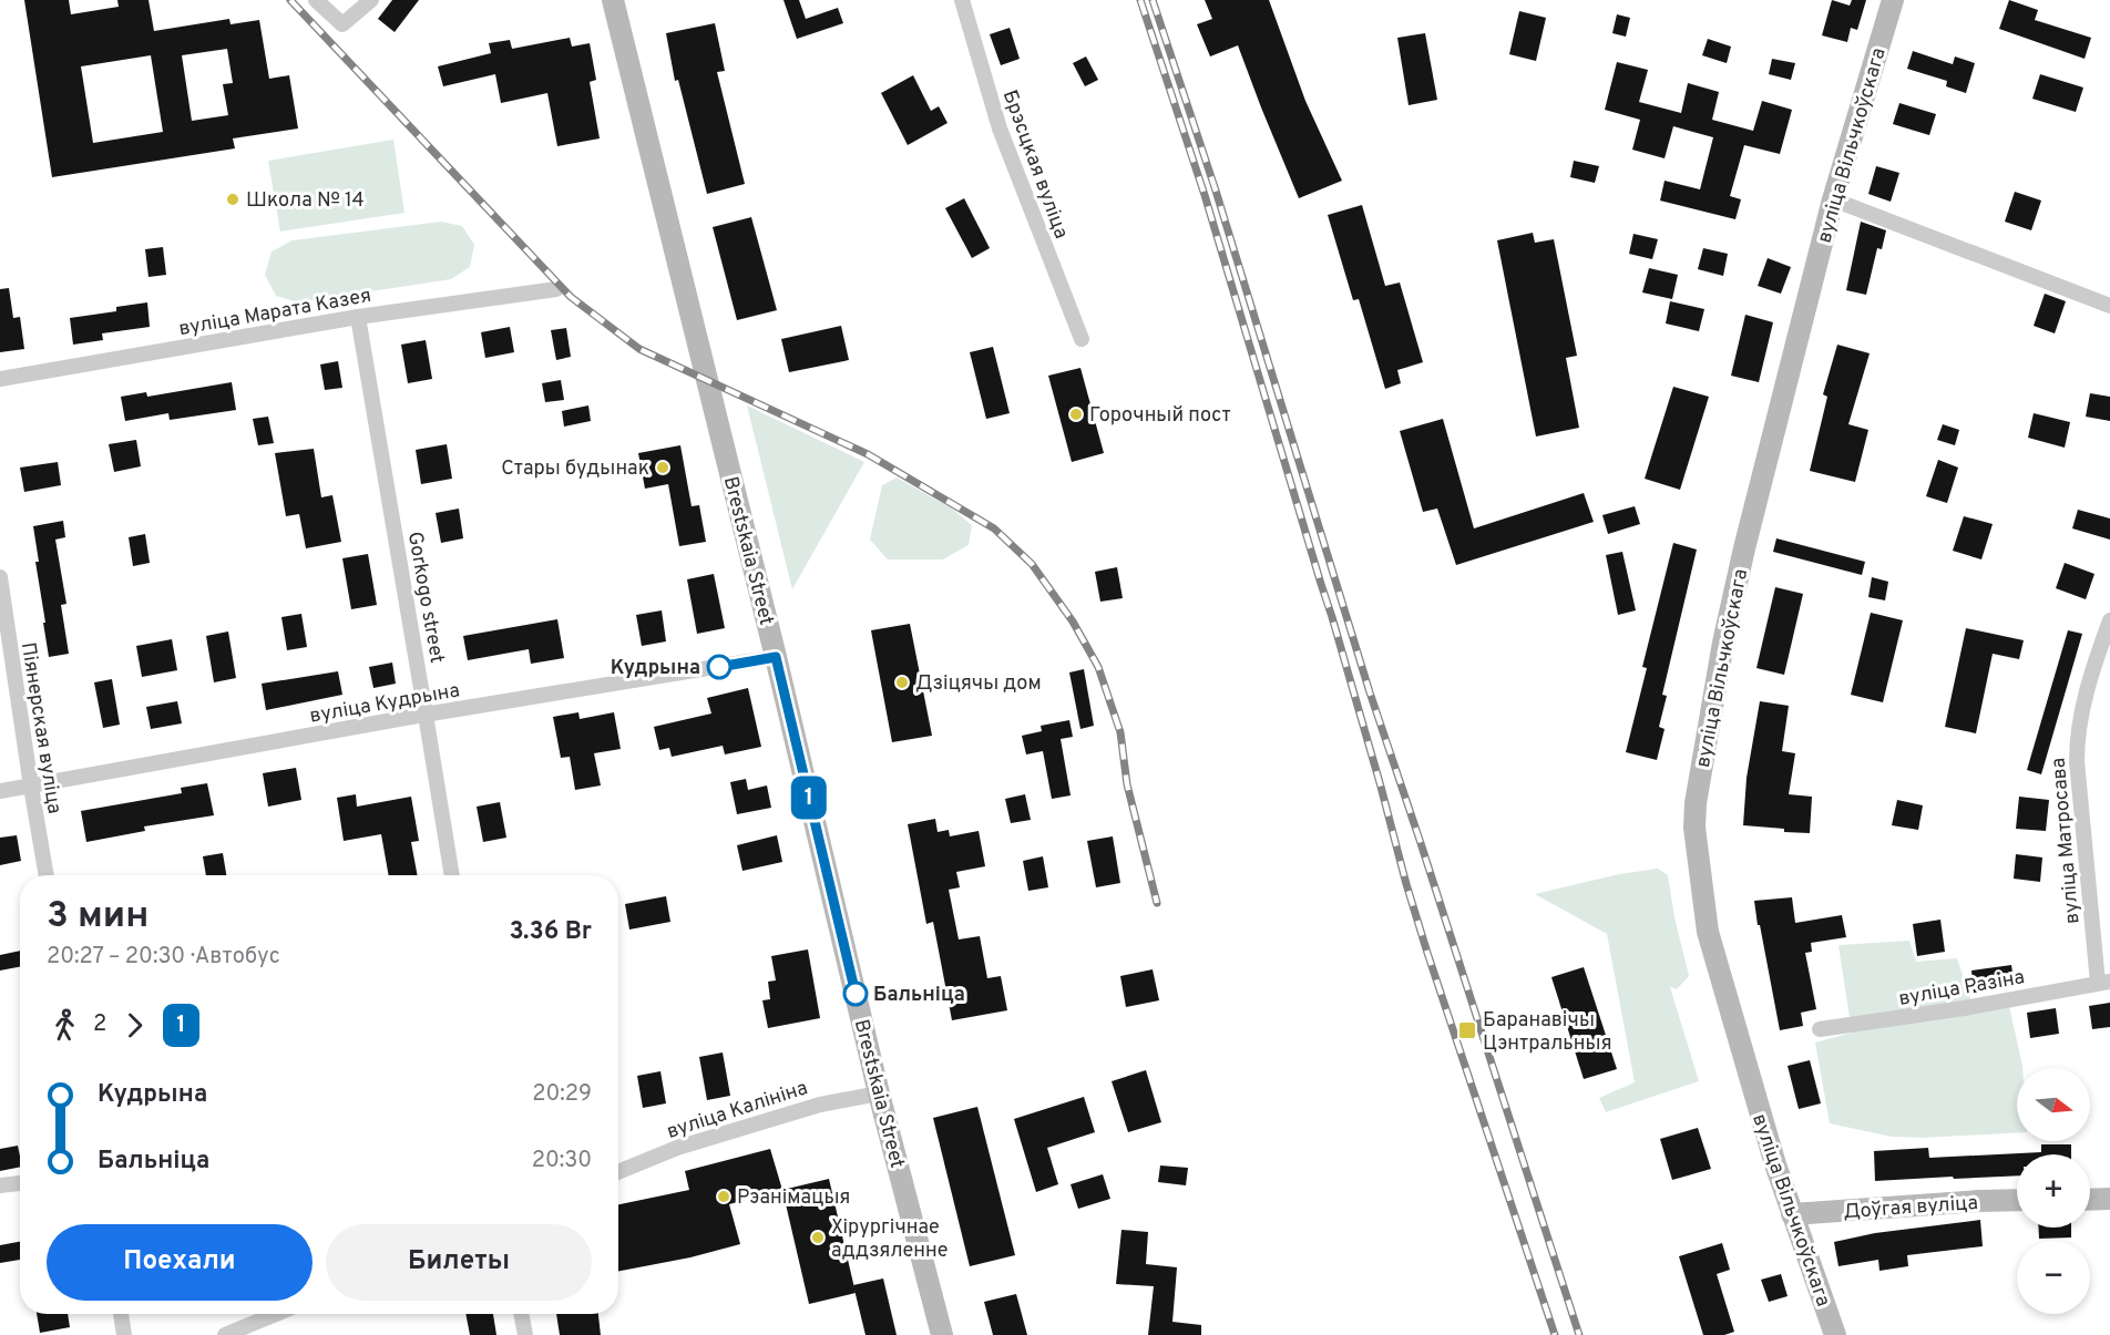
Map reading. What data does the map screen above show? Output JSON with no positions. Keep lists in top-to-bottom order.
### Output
{
  "streets": {
    "main road": ["вуліца Вільчкоўскага", "Brestskaia Street", "Доўгая вуліца"],
    "street": [
      "Брэсцкая вуліца",
      "вуліца Марата Казея",
      "Gorkogo street",
      "вуліца Кудрына",
      "Піянерская вуліца",
      "вуліца Матросава",
      "вуліца Разіна",
      "вуліца Калініна"
    ]
  },
  "crossings": [
    ["вуліца Вільчкоўскага", "Доўгая вуліца"],
    ["вуліца Марата Казея", "Gorkogo street"],
    ["Brestskaia Street", "вуліца Кудрына"],
    ["Brestskaia Street", "вуліца Калініна"],
    ["Gorkogo street", "вуліца Кудрына"],
    ["вуліца Кудрына", "Піянерская вуліца"],
    ["вуліца Матросава", "вуліца Разіна"]
  ],
  "places": {
    "other": [
      "Школа № 14",
      "Горочный пост",
      "Стары будынак",
      "Кудрына",
      "Дзіцячы дом",
      "Бальніца",
      "Рэанімацыя",
      "Хірургічнае аддзяленне"
    ],
    "transit": ["Баранавічы Цэнтральныя"]
  },
  "lines": ["bus line 1"],
  "north": "right",
  "page": {
    "on_map": "1",
    "heading": ["3 мин", "20:27 – 20:30 · Автобус", "3.36 Br"],
    "legs": ["2", "1"],
    "list": [
      {
        "name": "Кудрына",
        "value": "20:29"
      },
      {
        "name": "Бальніца",
        "value": "20:30"
      }
    ],
    "map_buttons": ["+", "−"],
    "buttons": ["Поехали", "Билеты"]
  }
}
